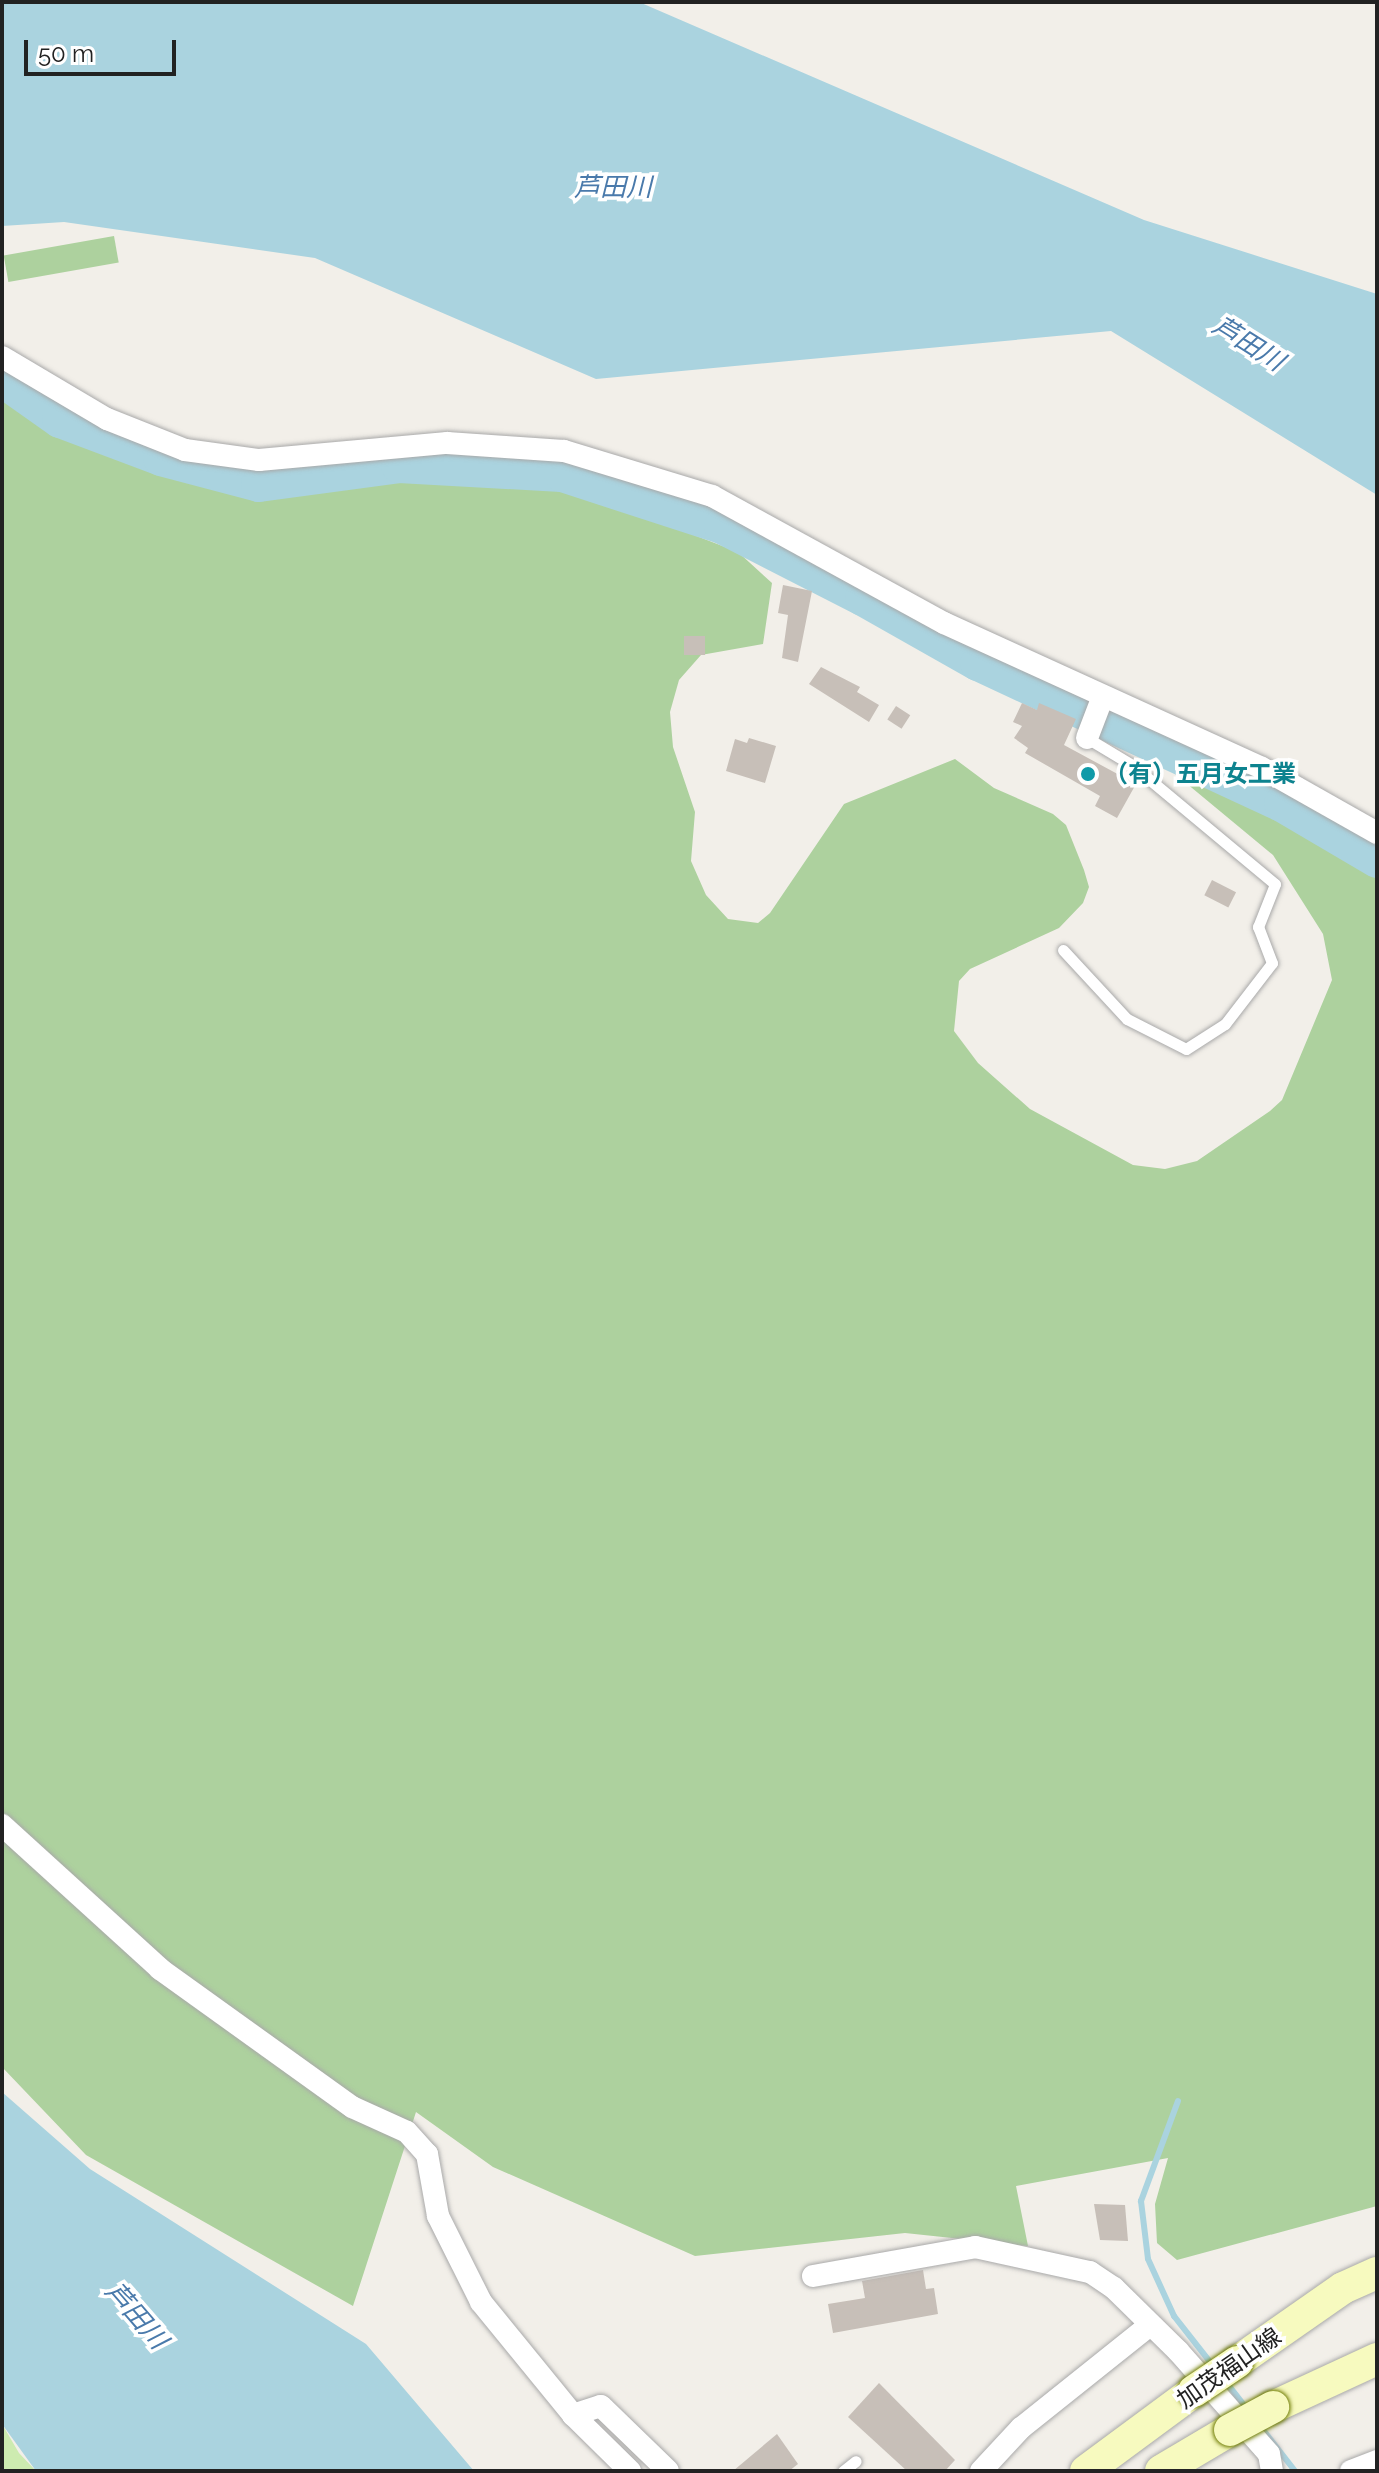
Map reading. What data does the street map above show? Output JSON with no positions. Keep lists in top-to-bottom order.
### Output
{
  "streets": {
    "main road": ["加茂福山線"]
  },
  "water": ["芦田川"],
  "places": ["（有）五月女工業"],
  "scale_bar": "50 m"
}
